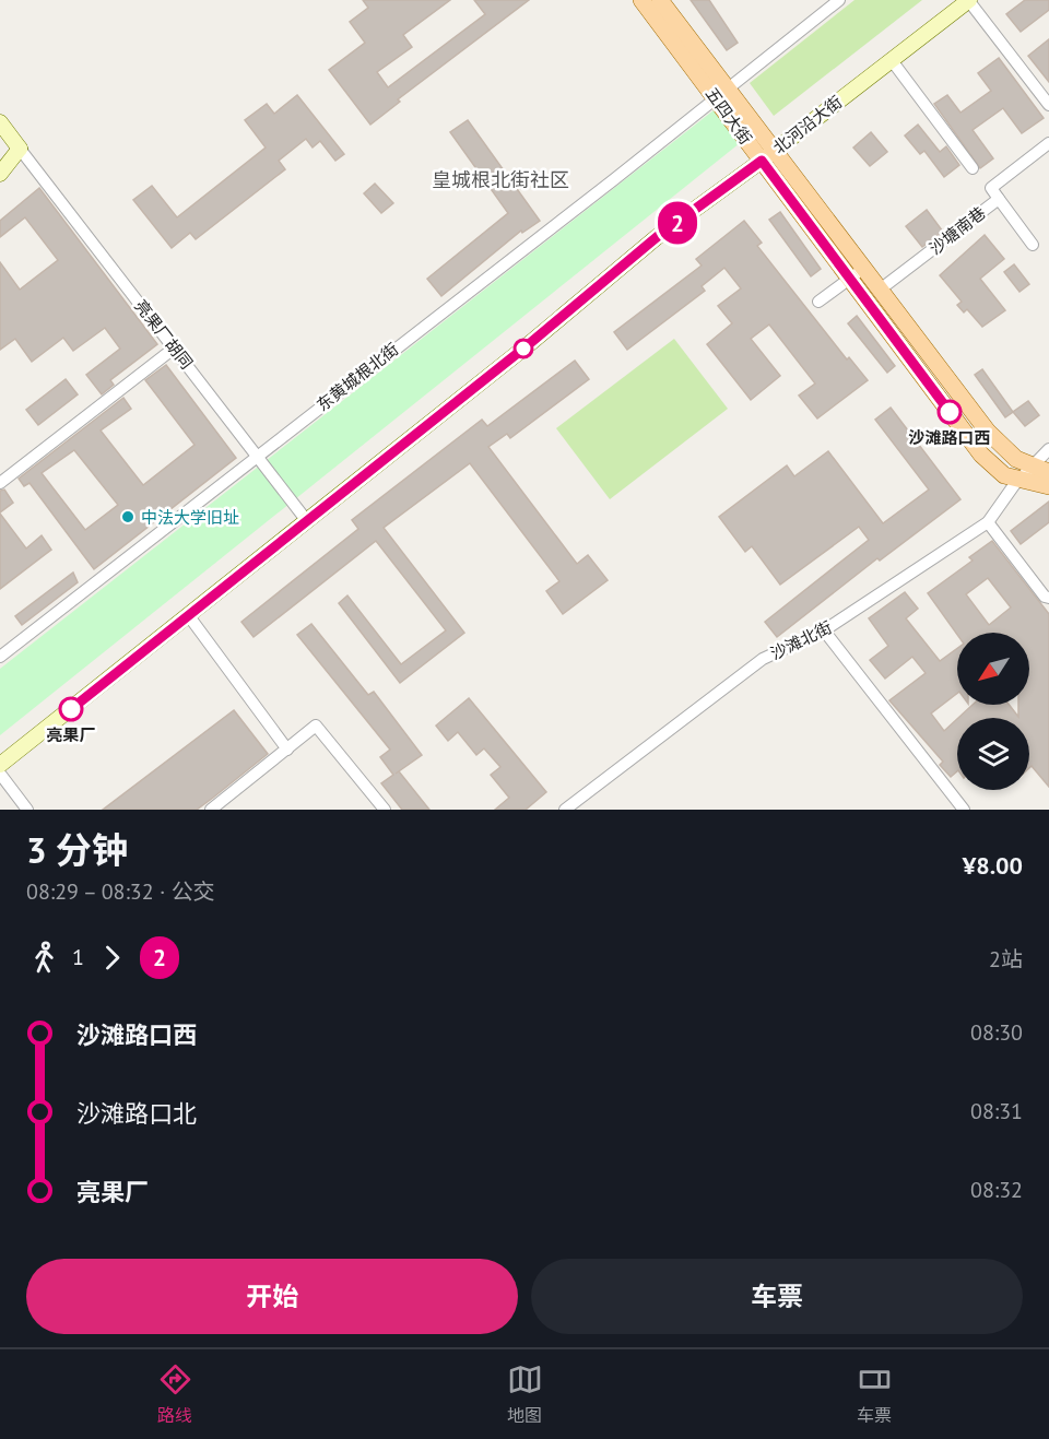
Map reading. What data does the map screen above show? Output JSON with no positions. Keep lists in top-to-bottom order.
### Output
{
  "streets": {
    "main road": ["五四大街", "北河沿大街"],
    "street": [
      "沙塘南巷",
      "亮果厂胡同",
      "东黄城根北街",
      "沙滩北街"
    ]
  },
  "crossings": [
    ["五四大街", "北河沿大街"],
    ["五四大街", "沙塘南巷"],
    ["五四大街", "东黄城根北街"],
    ["五四大街", "沙滩北街"],
    ["北河沿大街", "亮果厂胡同"],
    ["亮果厂胡同", "东黄城根北街"]
  ],
  "districts": ["皇城根北街社区"],
  "places": ["沙滩路口西", "中法大学旧址", "亮果厂"],
  "lines": ["bus line 2"],
  "north": "bottom left",
  "page": {
    "on_map": "2",
    "heading": ["3 分钟", "08:29 – 08:32 · 公交", "¥8.00"],
    "legs": ["1", "2", "2站"],
    "list": [
      {
        "name": "沙滩路口西",
        "value": "08:30"
      },
      {
        "name": "沙滩路口北",
        "value": "08:31"
      },
      {
        "name": "亮果厂",
        "value": "08:32"
      }
    ],
    "buttons": ["开始", "车票"],
    "tabs": ["路线", "地图", "车票"]
  }
}
